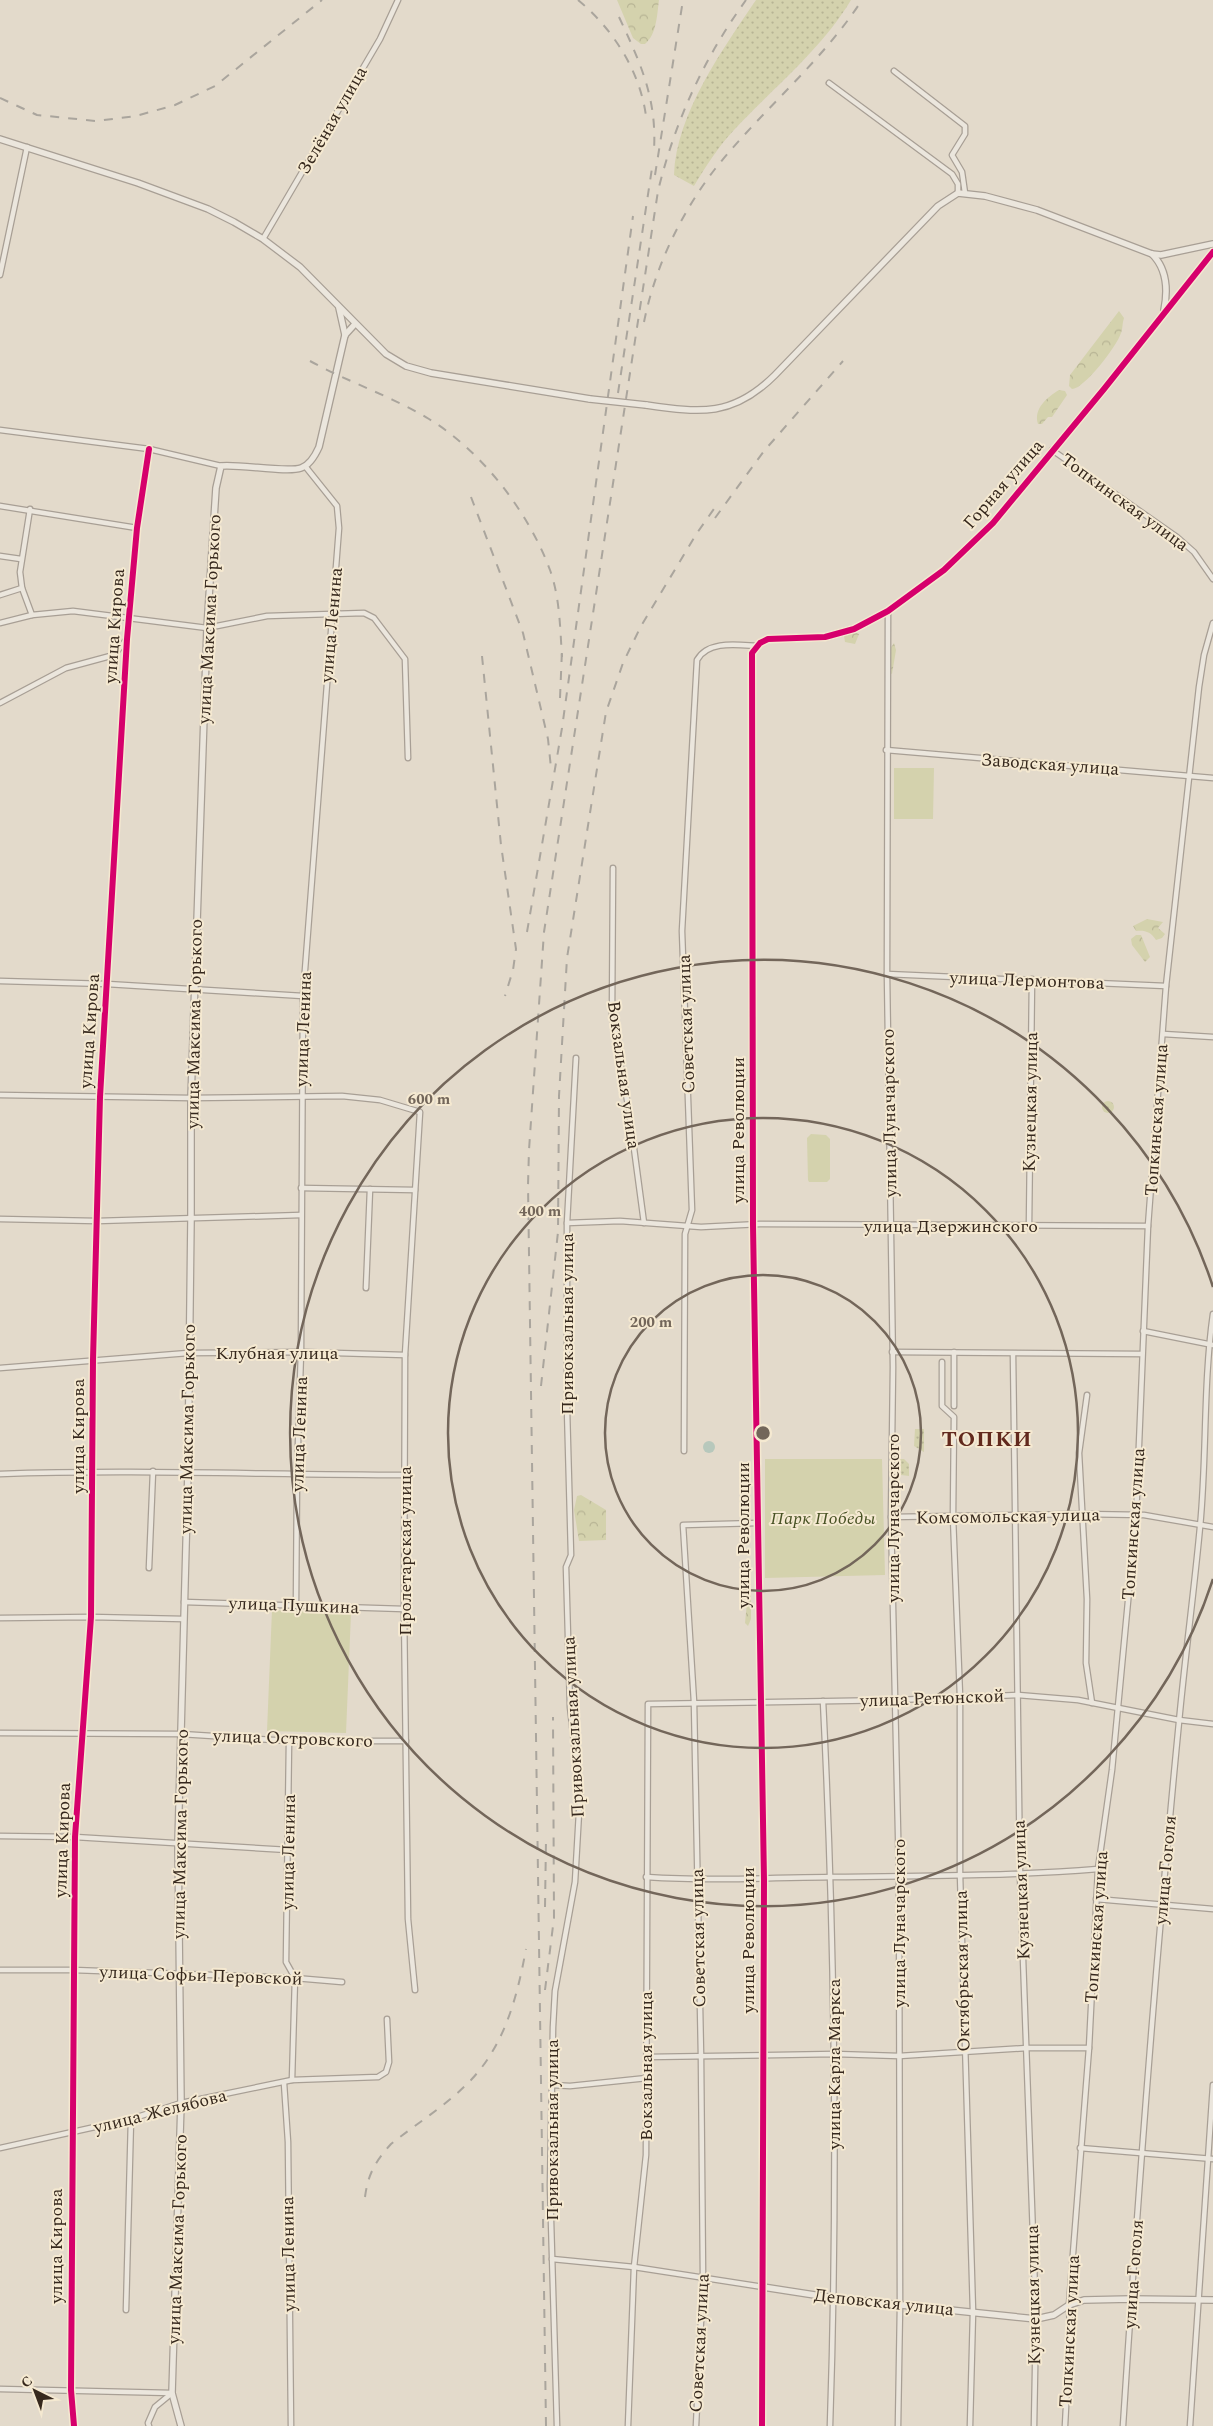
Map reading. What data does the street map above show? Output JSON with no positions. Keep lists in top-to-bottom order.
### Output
{
  "streets": {
    "street": [
      "Зелёная улица",
      "Горная улица",
      "Топкинская улица",
      "улица Максима Горького",
      "улица Ленина",
      "улица Кирова",
      "Заводская улица",
      "улица Лермонтова",
      "Советская улица",
      "Вокзальная улица",
      "Кузнецкая улица",
      "улица Луначарского",
      "улица Революции",
      "улица Дзержинского",
      "Привокзальная улица",
      "Клубная улица",
      "Комсомольская улица",
      "Пролетарская улица",
      "улица Пушкина",
      "улица Ретюнской",
      "улица Островского",
      "улица Гоголя",
      "Октябрьская улица",
      "улица Софьи Перовской",
      "улица Карла Маркса",
      "улица Желябова",
      "Деповская улица"
    ]
  },
  "crossings": [
    ["Горная улица", "Топкинская улица"],
    ["Горная улица", "Советская улица"],
    ["Горная улица", "улица Луначарского"],
    ["Горная улица", "улица Революции"],
    ["Топкинская улица", "Заводская улица"],
    ["Топкинская улица", "улица Лермонтова"],
    ["Топкинская улица", "улица Дзержинского"],
    ["Топкинская улица", "Комсомольская улица"],
    ["Топкинская улица", "улица Ретюнской"],
    ["Топкинская улица", "Деповская улица"],
    ["улица Максима Горького", "Клубная улица"],
    ["улица Максима Горького", "улица Пушкина"],
    ["улица Максима Горького", "улица Островского"],
    ["улица Максима Горького", "улица Софьи Перовской"],
    ["улица Максима Горького", "улица Желябова"],
    ["улица Ленина", "Клубная улица"],
    ["улица Ленина", "Пролетарская улица"],
    ["улица Ленина", "улица Пушкина"],
    ["улица Ленина", "улица Островского"],
    ["улица Ленина", "улица Софьи Перовской"],
    ["улица Ленина", "улица Желябова"],
    ["улица Кирова", "Клубная улица"],
    ["улица Кирова", "улица Островского"],
    ["улица Кирова", "улица Софьи Перовской"],
    ["улица Кирова", "улица Желябова"],
    ["Заводская улица", "улица Луначарского"],
    ["улица Лермонтова", "Кузнецкая улица"],
    ["улица Лермонтова", "улица Луначарского"],
    ["Советская улица", "улица Революции"],
    ["Советская улица", "улица Дзержинского"],
    ["Советская улица", "улица Ретюнской"],
    ["Советская улица", "Деповская улица"],
    ["Вокзальная улица", "улица Дзержинского"],
    ["Вокзальная улица", "улица Ретюнской"],
    ["Вокзальная улица", "Деповская улица"],
    ["Кузнецкая улица", "улица Дзержинского"],
    ["Кузнецкая улица", "Комсомольская улица"],
    ["Кузнецкая улица", "улица Ретюнской"],
    ["Кузнецкая улица", "Деповская улица"],
    ["улица Луначарского", "улица Дзержинского"],
    ["улица Луначарского", "Комсомольская улица"],
    ["улица Луначарского", "улица Ретюнской"],
    ["улица Луначарского", "Деповская улица"],
    ["улица Революции", "улица Дзержинского"],
    ["улица Революции", "улица Ретюнской"],
    ["улица Революции", "Деповская улица"],
    ["улица Дзержинского", "Привокзальная улица"],
    ["Привокзальная улица", "Деповская улица"],
    ["Клубная улица", "Пролетарская улица"],
    ["Комсомольская улица", "улица Гоголя"],
    ["Комсомольская улица", "Октябрьская улица"],
    ["Пролетарская улица", "улица Пушкина"],
    ["Пролетарская улица", "улица Островского"],
    ["улица Ретюнской", "улица Гоголя"],
    ["улица Ретюнской", "Октябрьская улица"],
    ["улица Ретюнской", "улица Карла Маркса"],
    ["улица Гоголя", "Деповская улица"],
    ["Октябрьская улица", "Деповская улица"],
    ["улица Карла Маркса", "Деповская улица"]
  ],
  "districts": ["ТОПКИ"],
  "parks": ["Парк Победы"],
  "north": "top left",
  "rings": ["600 m", "400 m", "200 m"]
}
